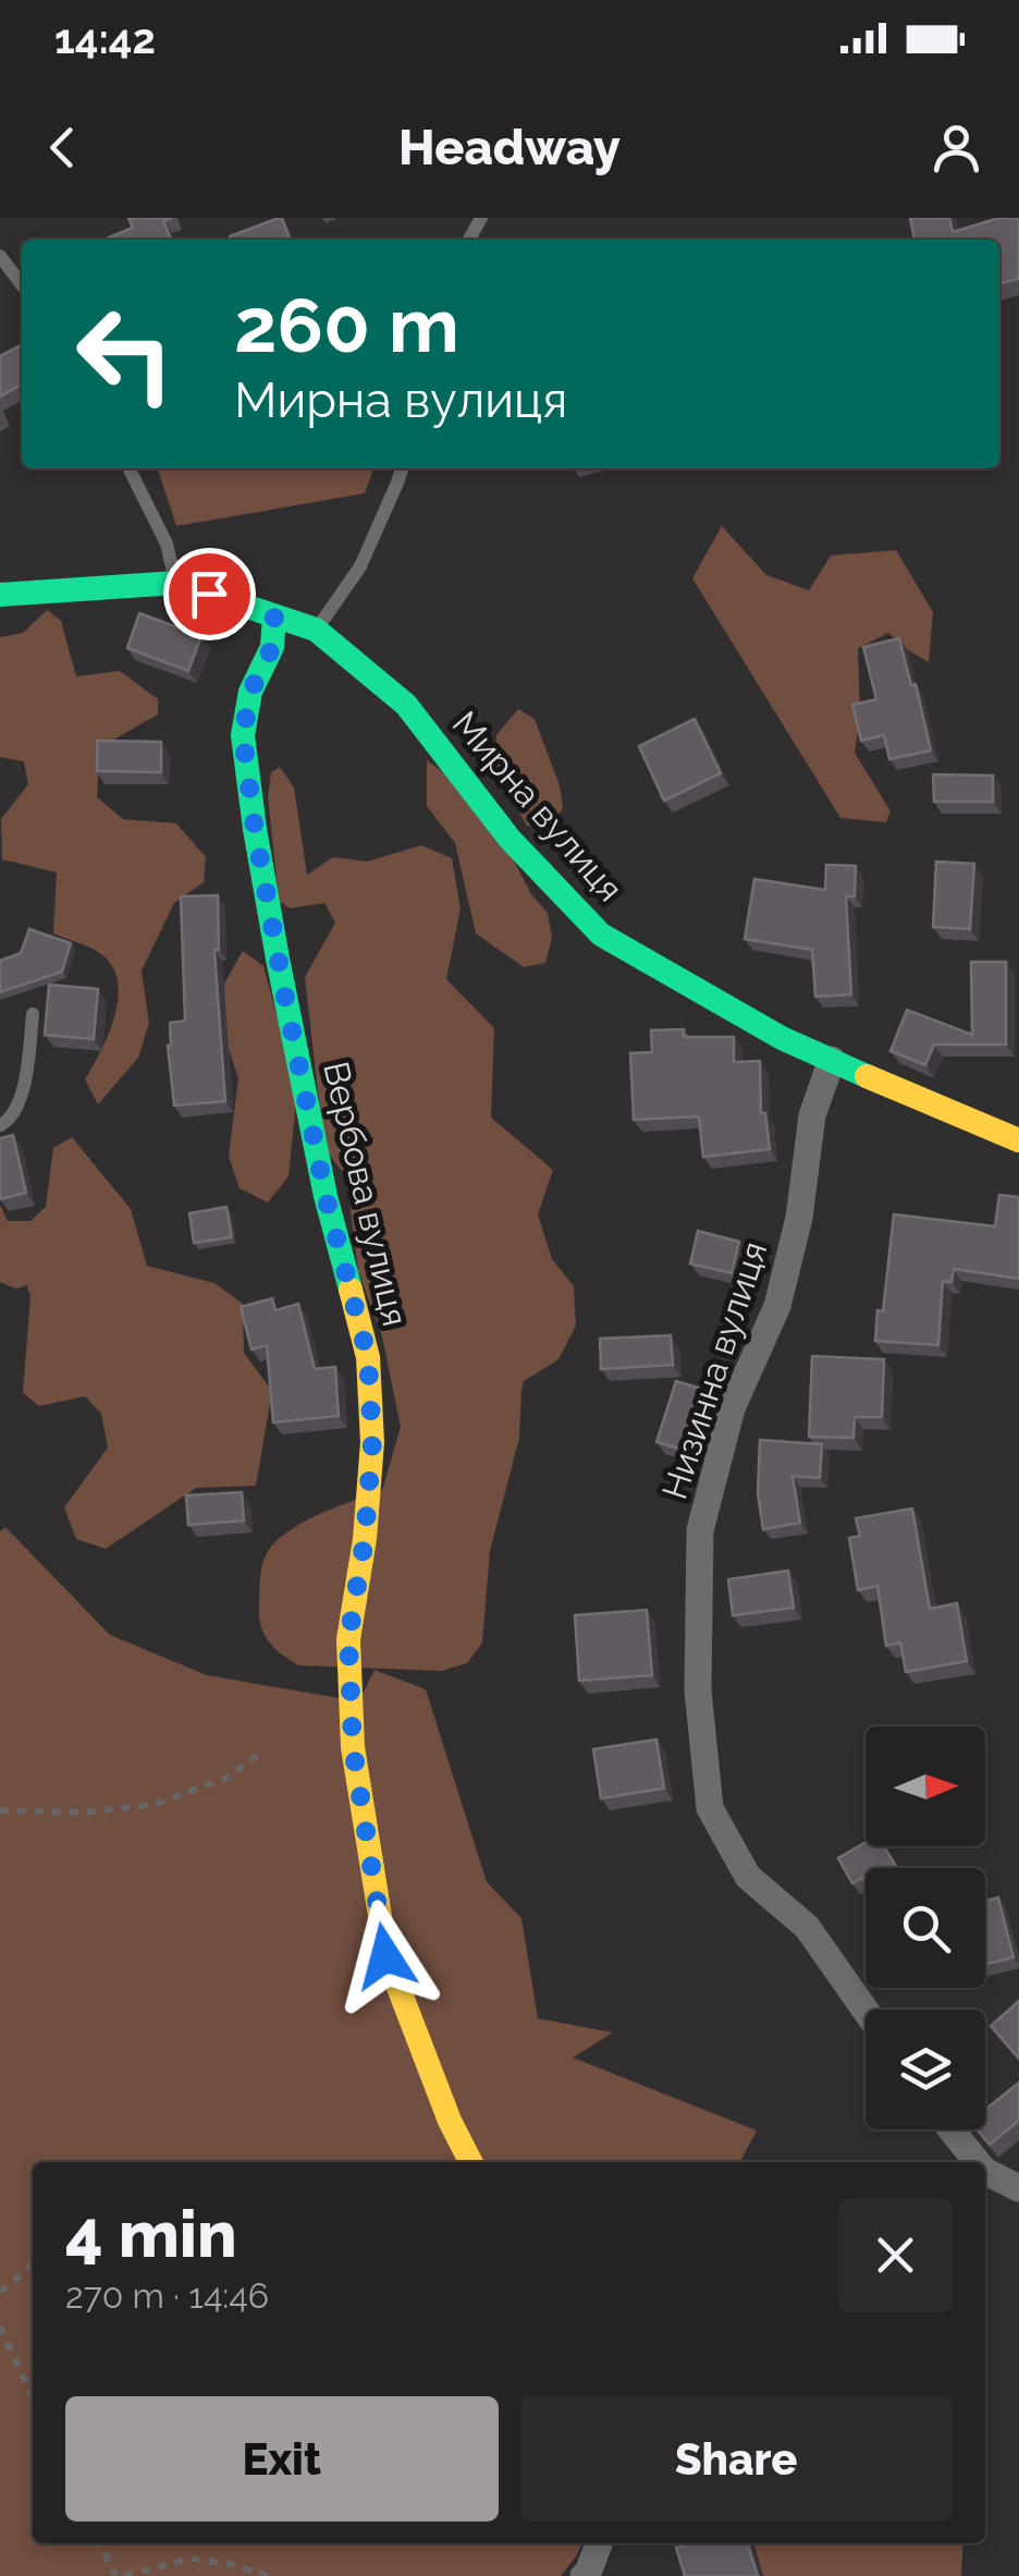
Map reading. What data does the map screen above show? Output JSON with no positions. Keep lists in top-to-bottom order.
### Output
{
  "streets": {
    "street": ["Мирна вулиця", "Вербова вулиця", "Низинна вулиця"]
  },
  "crossings": [
    ["Мирна вулиця", "Вербова вулиця"],
    ["Мирна вулиця", "Низинна вулиця"]
  ],
  "north": "right",
  "page": {
    "status": "14:42",
    "header": "Headway",
    "turn": ["260 m", "Мирна вулиця"],
    "heading": ["4 min", "270 m · 14:46"],
    "buttons": ["Exit", "Share"]
  }
}
